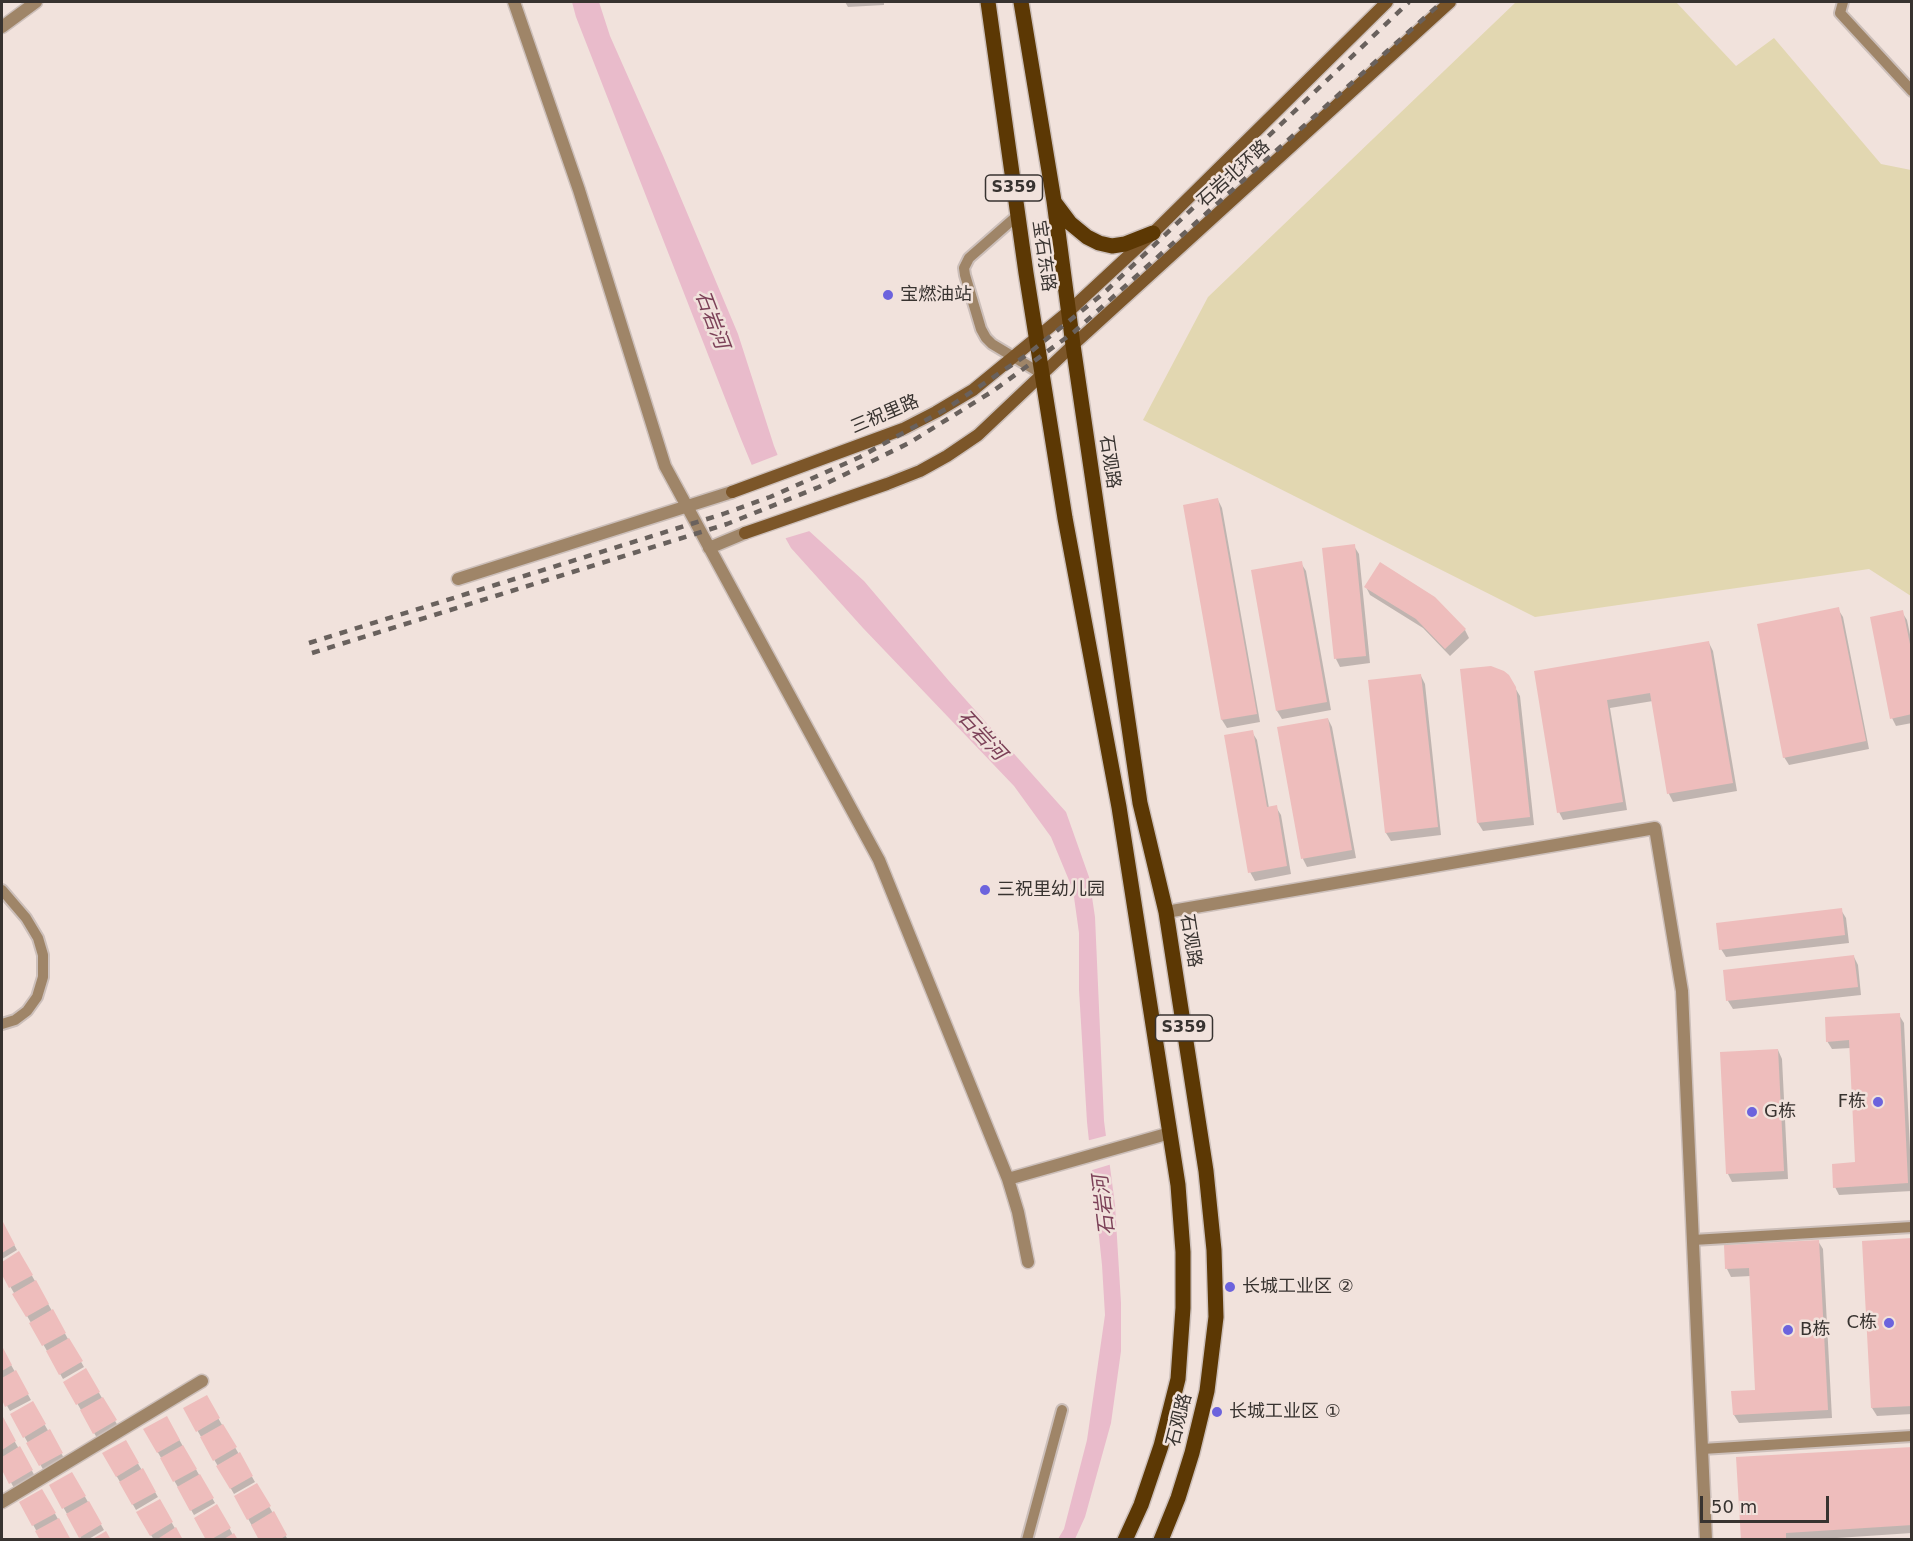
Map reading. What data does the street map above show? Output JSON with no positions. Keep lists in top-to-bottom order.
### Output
{
  "streets": {
    "main road": [
      "石岩北环路",
      "S359",
      "宝石东路",
      "三祝里路",
      "石观路"
    ]
  },
  "crossings": [
    ["石岩北环路", "宝石东路"],
    ["石岩北环路", "三祝里路"],
    ["石岩北环路", "石观路"],
    ["宝石东路", "三祝里路"],
    ["宝石东路", "石观路"]
  ],
  "water": ["石岩河"],
  "places": [
    "宝燃油站",
    "三祝里幼儿园",
    "F栋",
    "G栋",
    "长城工业区 ②",
    "C栋",
    "B栋",
    "长城工业区 ①"
  ],
  "scale_bar": "50 m"
}
